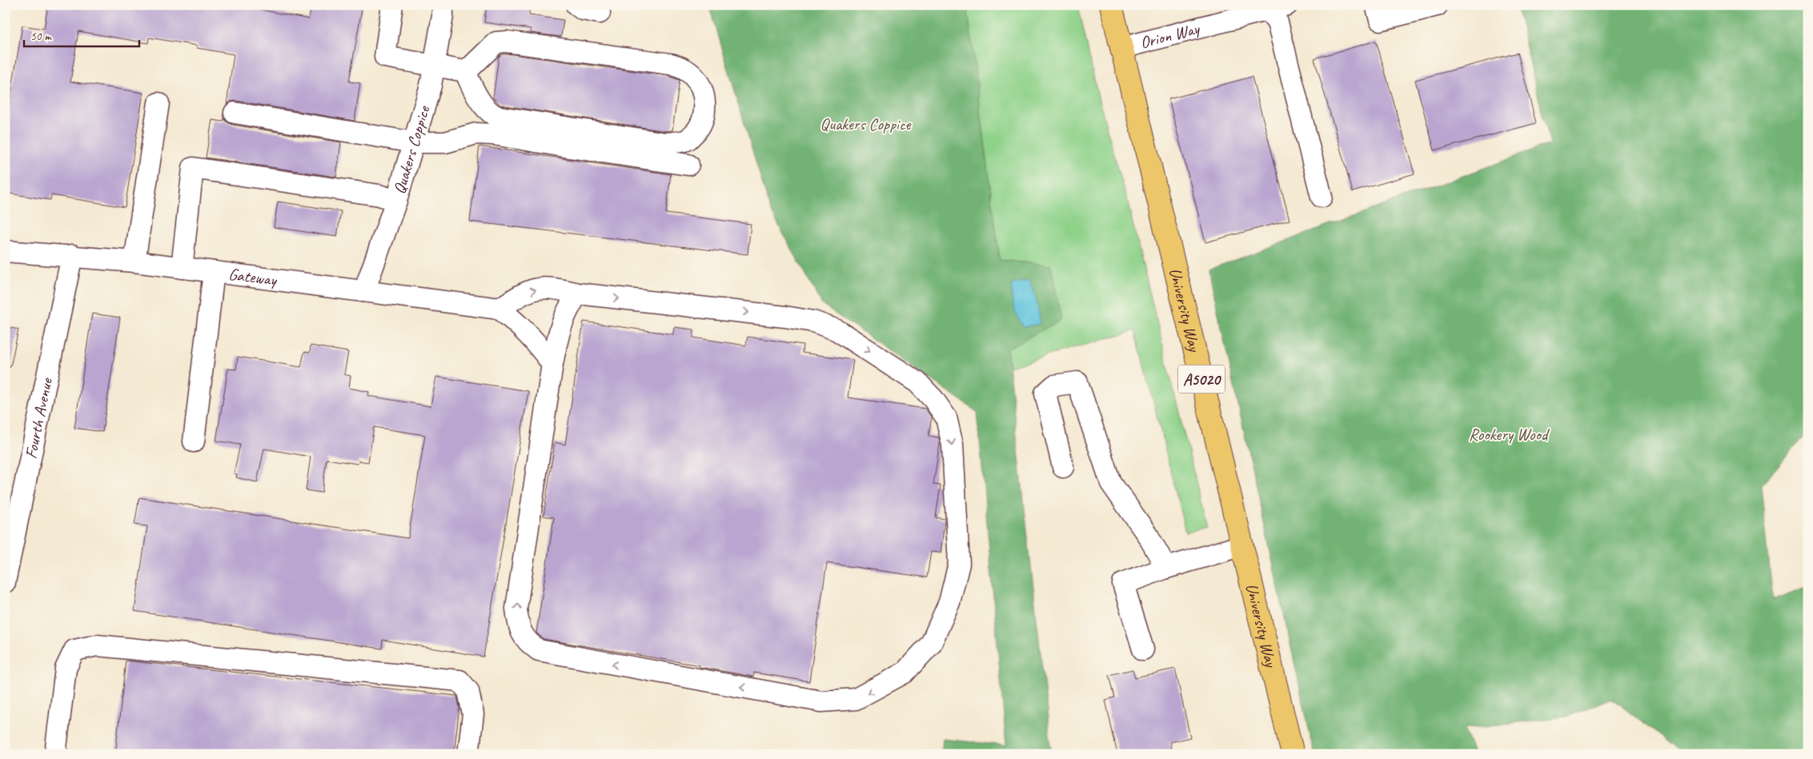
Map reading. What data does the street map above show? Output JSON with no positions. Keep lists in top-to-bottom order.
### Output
{
  "streets": {
    "highway": ["University Way", "A5020"],
    "street": [
      "Orion Way",
      "Quakers Coppice",
      "Gateway",
      "Fourth Avenue"
    ]
  },
  "crossings": [
    ["Orion Way", "University Way"],
    ["Quakers Coppice", "Gateway"],
    ["Gateway", "Fourth Avenue"]
  ],
  "parks": ["Quakers Coppice", "Rookery Wood"],
  "scale_bar": "50 m"
}
